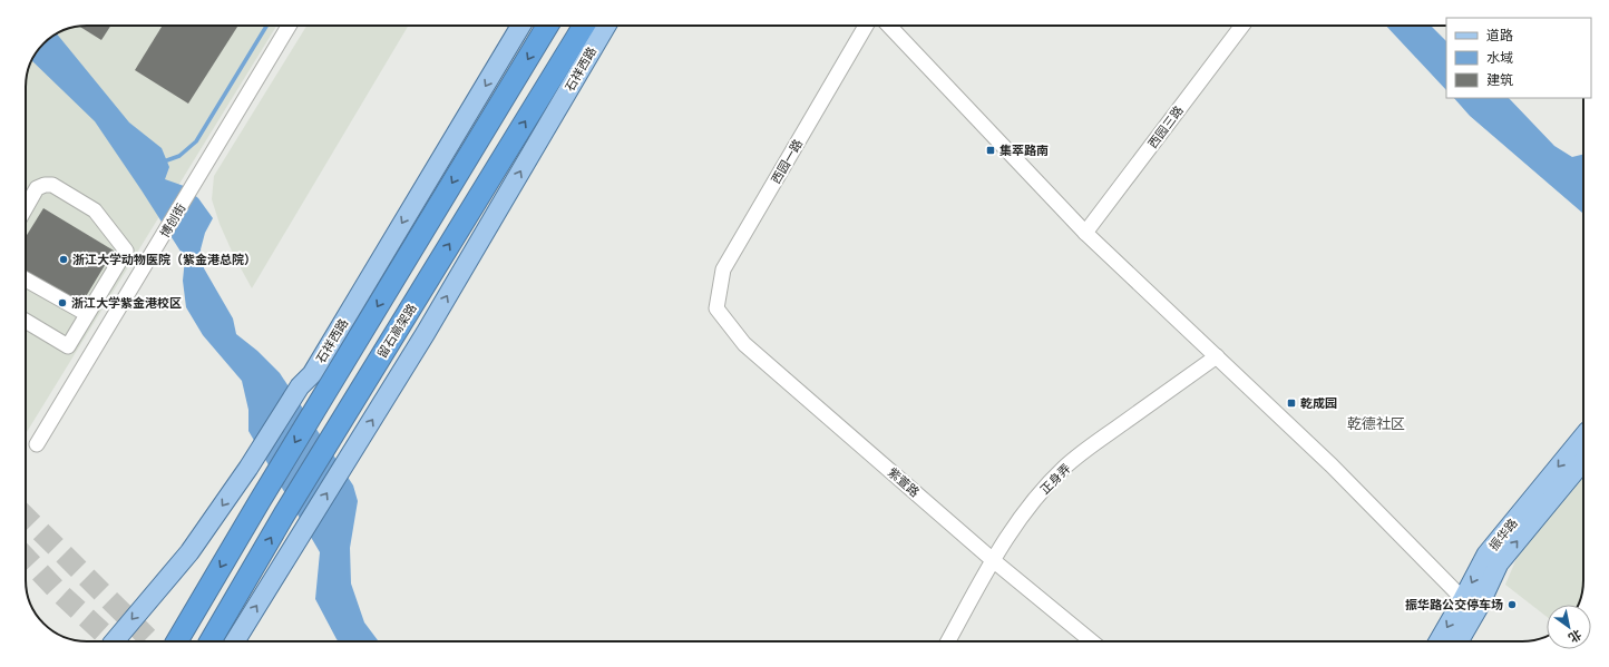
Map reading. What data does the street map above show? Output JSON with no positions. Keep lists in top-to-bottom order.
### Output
{
  "streets": {
    "highway": ["留石高架路"],
    "main road": ["石祥西路", "振华路"],
    "street": [
      "西园三路",
      "西园一路",
      "博创街",
      "正身弄",
      "紫萱路"
    ]
  },
  "crossings": [
    ["西园一路", "紫萱路"],
    ["正身弄", "紫萱路"]
  ],
  "districts": ["乾德社区"],
  "places": {
    "transit": ["集萃路南", "乾成园"],
    "other": ["浙江大学动物医院（紫金港总院）", "浙江大学紫金港校区", "振华路公交停车场"]
  },
  "legend": ["道路", "水域", "建筑"],
  "north": "bottom right"
}
